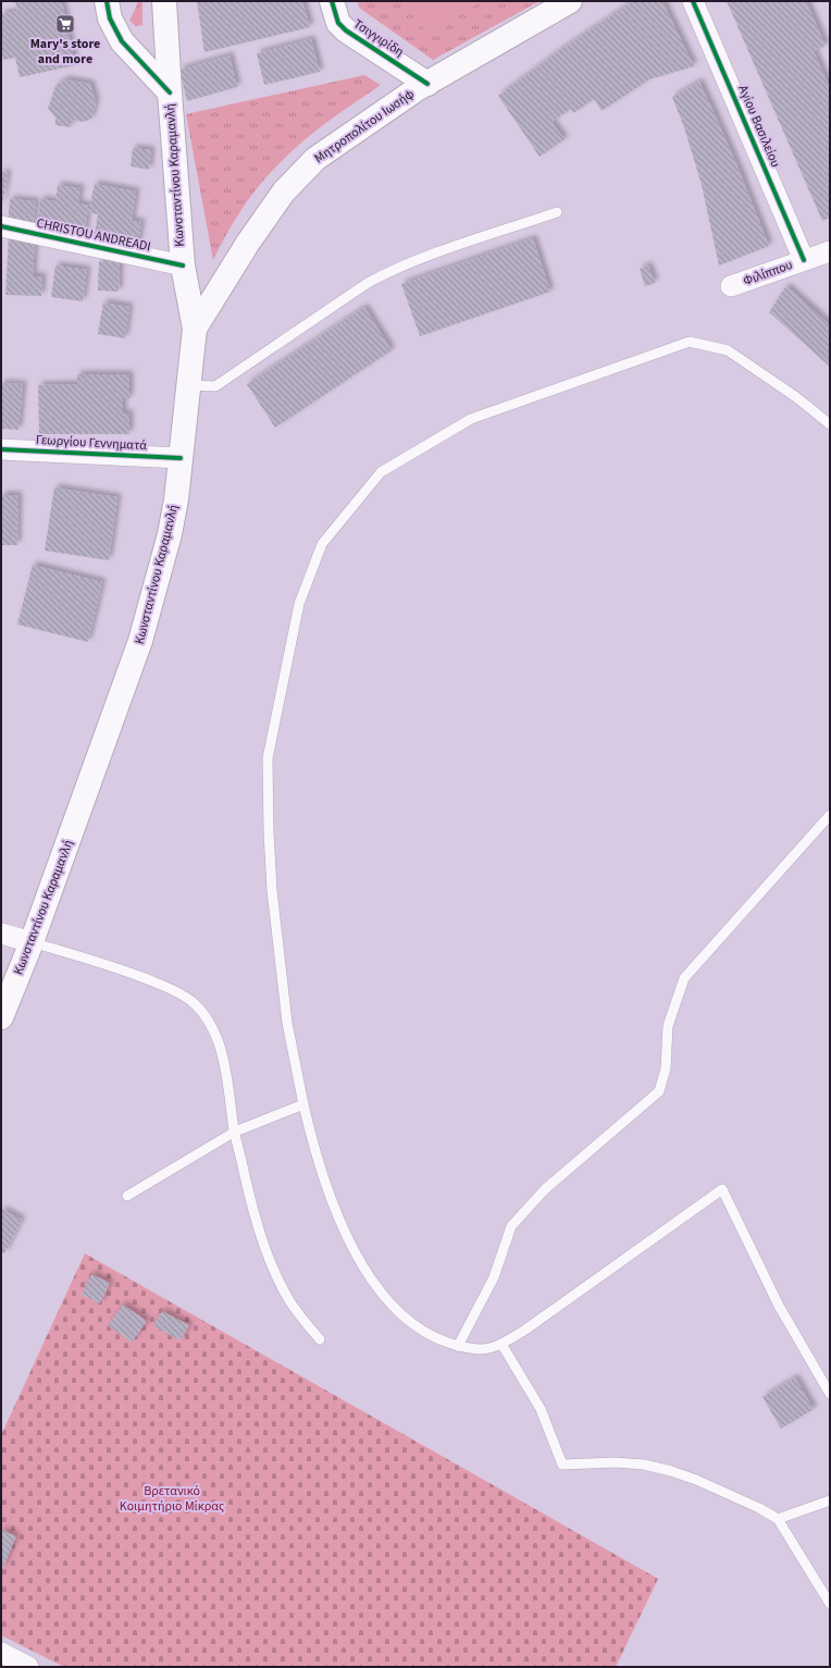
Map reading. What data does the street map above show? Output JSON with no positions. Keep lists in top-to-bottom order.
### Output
{
  "streets": {
    "main road": ["Τσιγγιρίδη", "Μητροπολίτου Ιωσήφ", "Κωνσταντίνου Καραμανλή"],
    "street": [
      "Αγίου Βασιλείου",
      "CHRISTOU ANDREADI",
      "Φιλίππου",
      "Γεωργίου Γεννηματά"
    ]
  },
  "crossings": [
    ["Τσιγγιρίδη", "Μητροπολίτου Ιωσήφ"],
    ["Μητροπολίτου Ιωσήφ", "Κωνσταντίνου Καραμανλή"],
    ["Αγίου Βασιλείου", "Φιλίππου"],
    ["Κωνσταντίνου Καραμανλή", "CHRISTOU ANDREADI"],
    ["Κωνσταντίνου Καραμανλή", "Γεωργίου Γεννηματά"]
  ],
  "parks": ["Βρετανικό Κοιμητήριο Μίκρας"],
  "places": {
    "supermarket": ["Mary's store and more"]
  }
}
